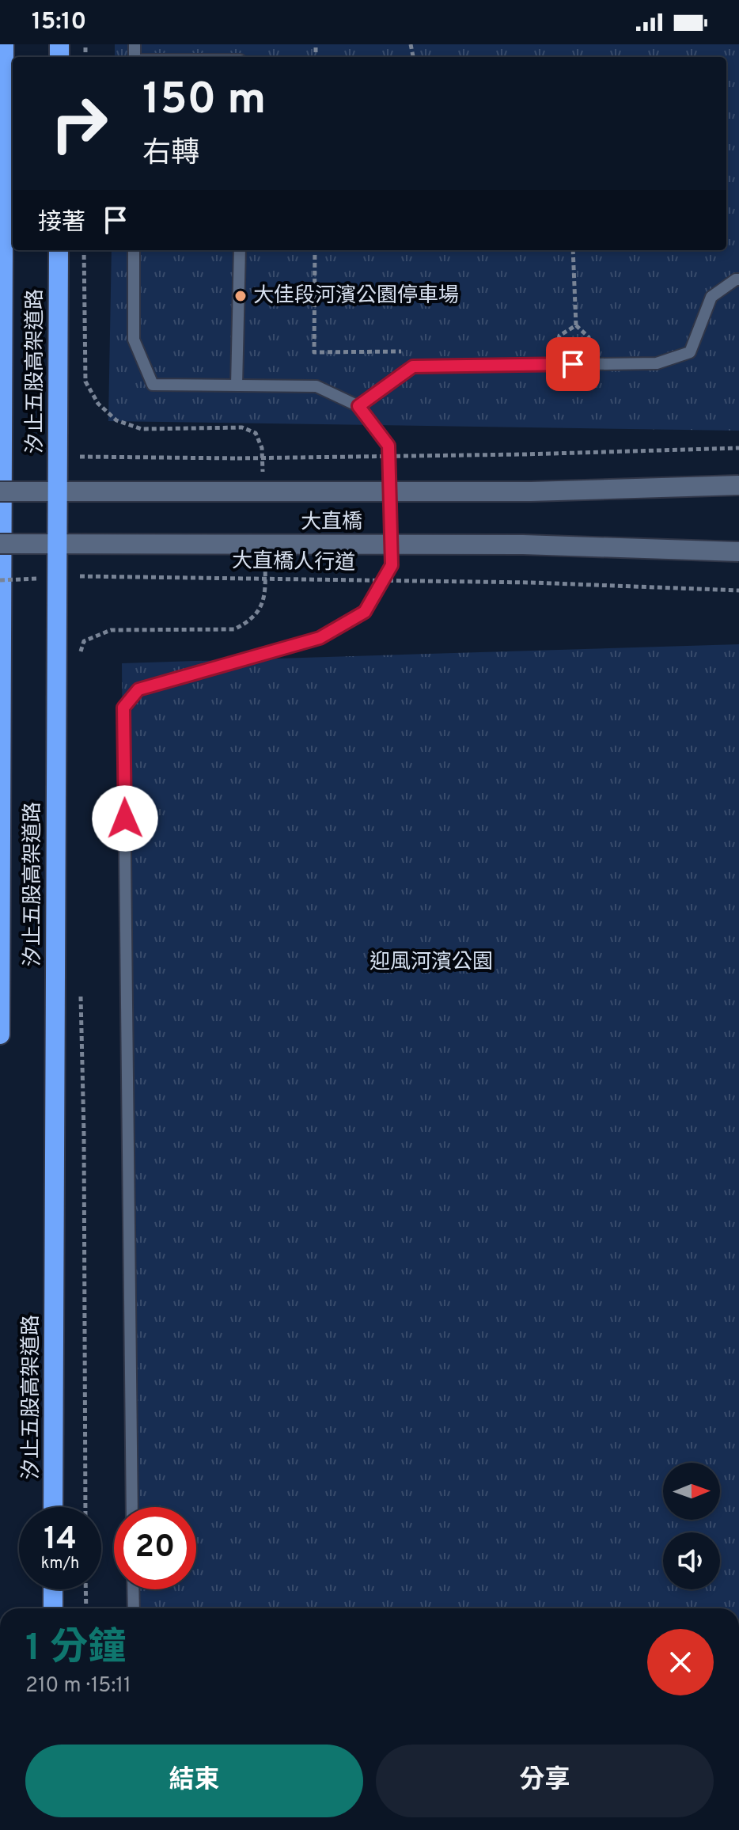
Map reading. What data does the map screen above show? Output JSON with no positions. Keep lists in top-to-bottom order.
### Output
{
  "streets": {
    "highway": ["汐止五股高架道路"],
    "main road": ["大直橋"],
    "path": ["大直橋人行道"]
  },
  "parks": ["迎風河濱公園"],
  "places": ["大佳段河濱公園停車場"],
  "north": "right",
  "page": {
    "status": "15:10",
    "turn": ["150 m", "右轉"],
    "then": "接著",
    "speed": "14 km/h",
    "limit": "20",
    "heading": ["1 分鐘", "210 m · 15:11"],
    "buttons": ["結束", "分享"]
  }
}
